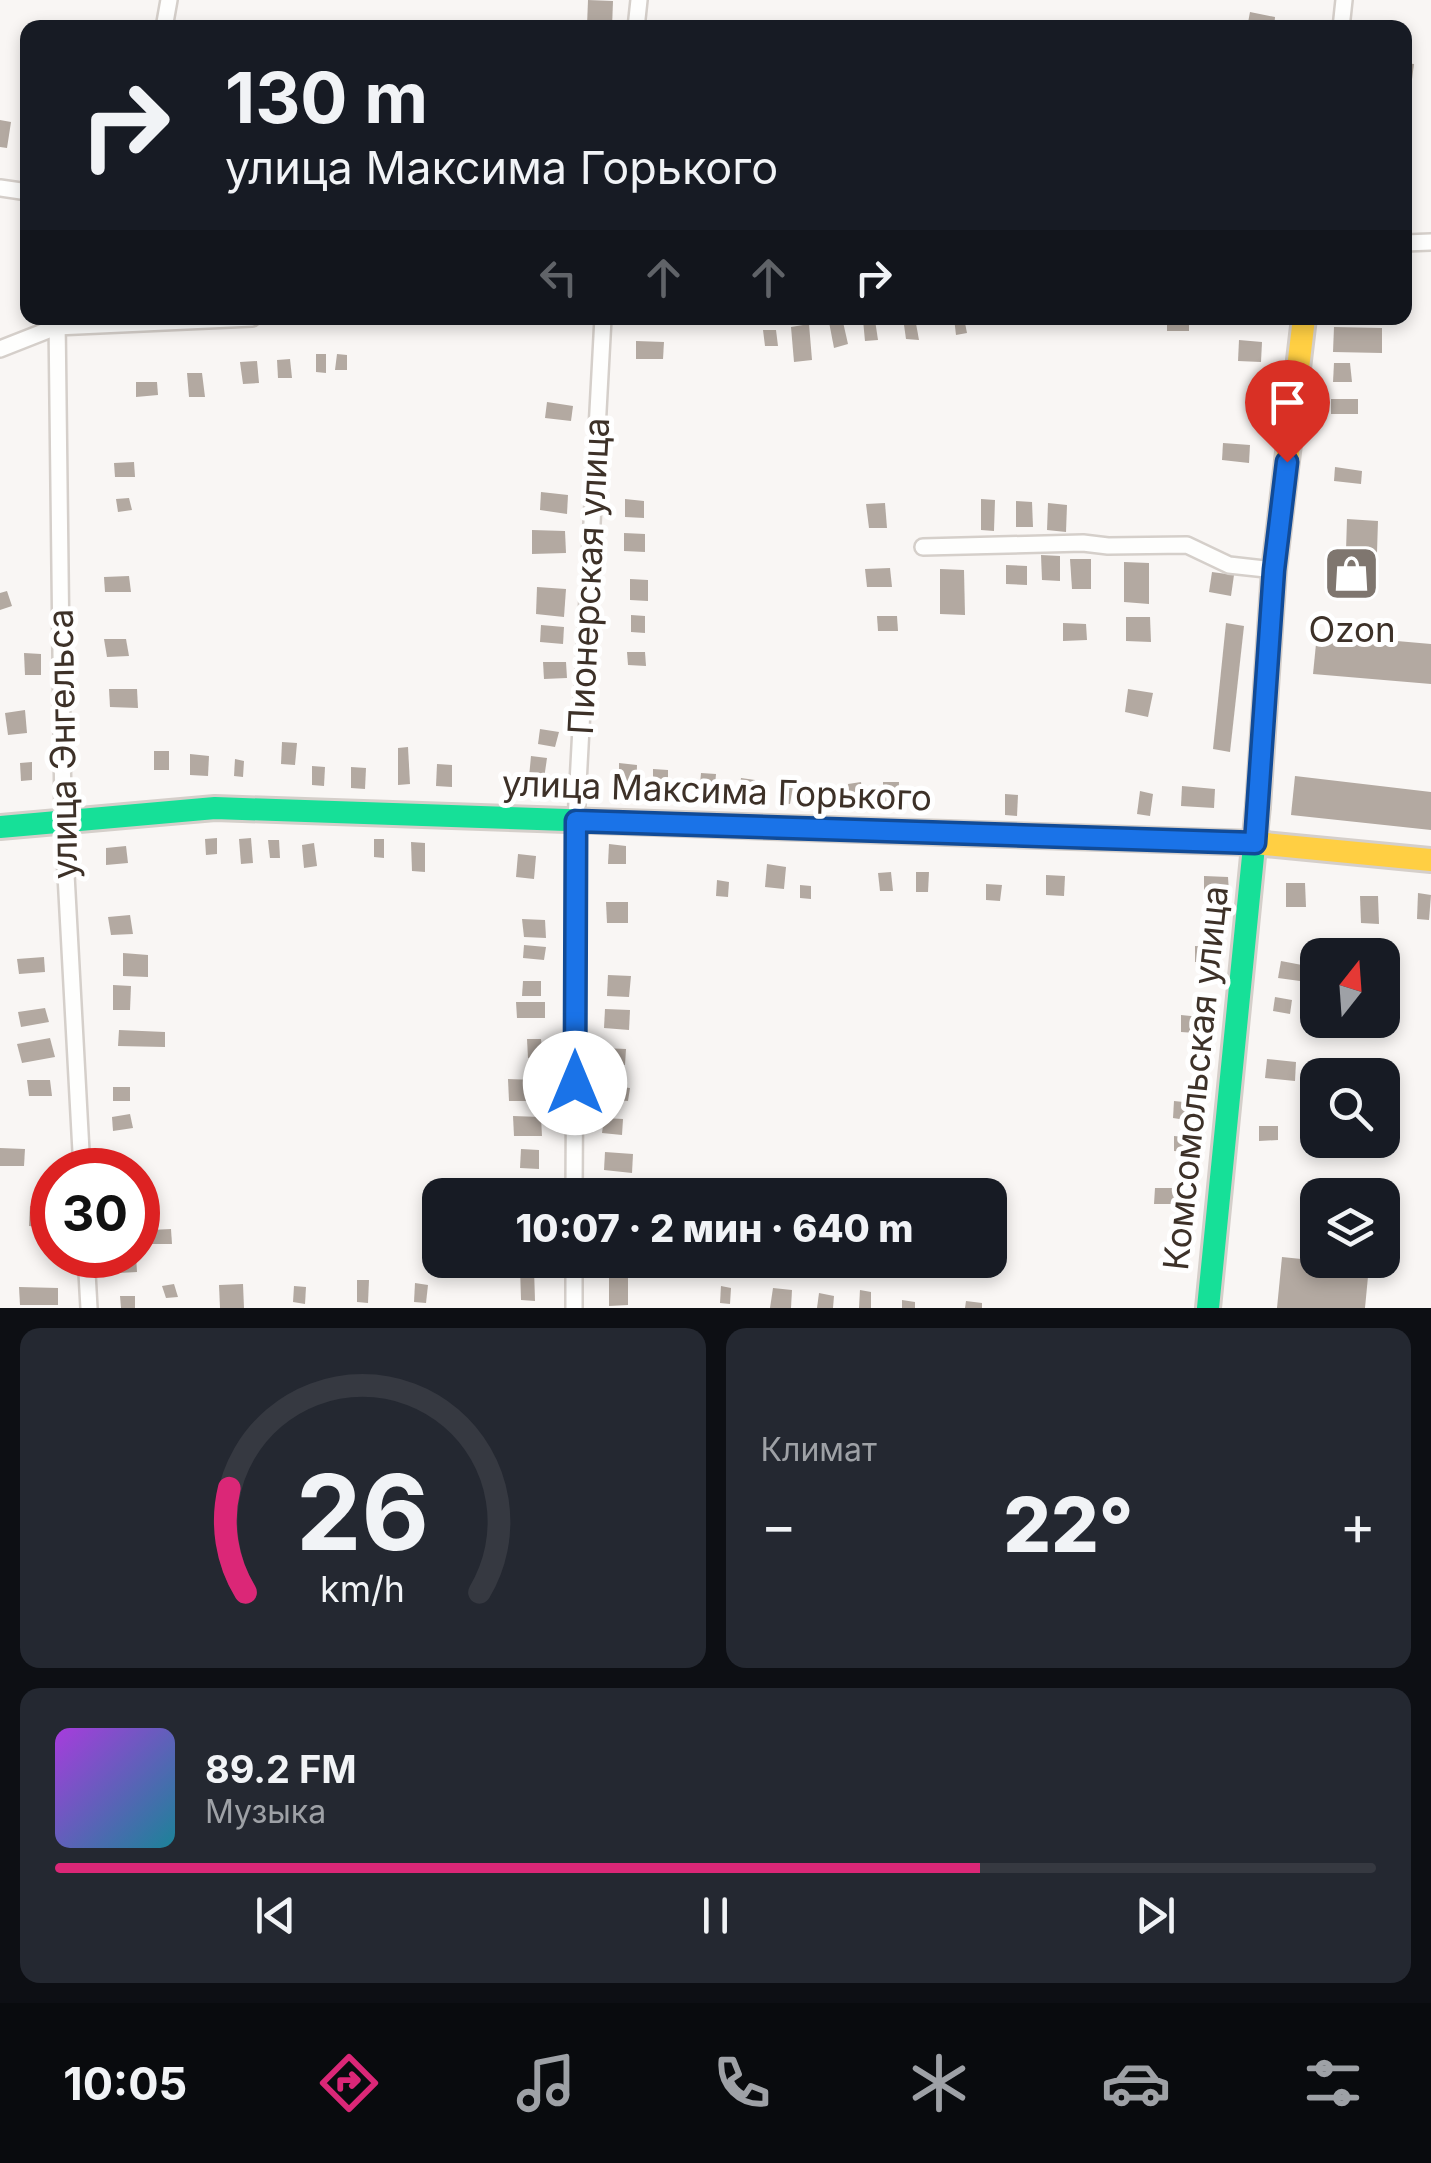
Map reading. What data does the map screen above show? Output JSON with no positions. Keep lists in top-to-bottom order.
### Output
{
  "streets": {
    "street": [
      "Пионерская улица",
      "улица Энгельса",
      "улица Максима Горького",
      "Комсомольская улица"
    ]
  },
  "crossings": [
    ["Пионерская улица", "улица Максима Горького"],
    ["улица Энгельса", "улица Максима Горького"],
    ["улица Максима Горького", "Комсомольская улица"]
  ],
  "places": {
    "shop": ["Ozon"]
  },
  "north": "top",
  "page": {
    "turn": ["130 m", "улица Максима Горького"],
    "limit": "30",
    "trip": "10:07 · 2 мин · 640 m",
    "tile": "Климат",
    "heat": ["−", "22°", "+"],
    "song": ["89.2 FM", "Музыка"],
    "tabs": "10:05",
    "gauge": ["26", "km/h"]
  }
}
